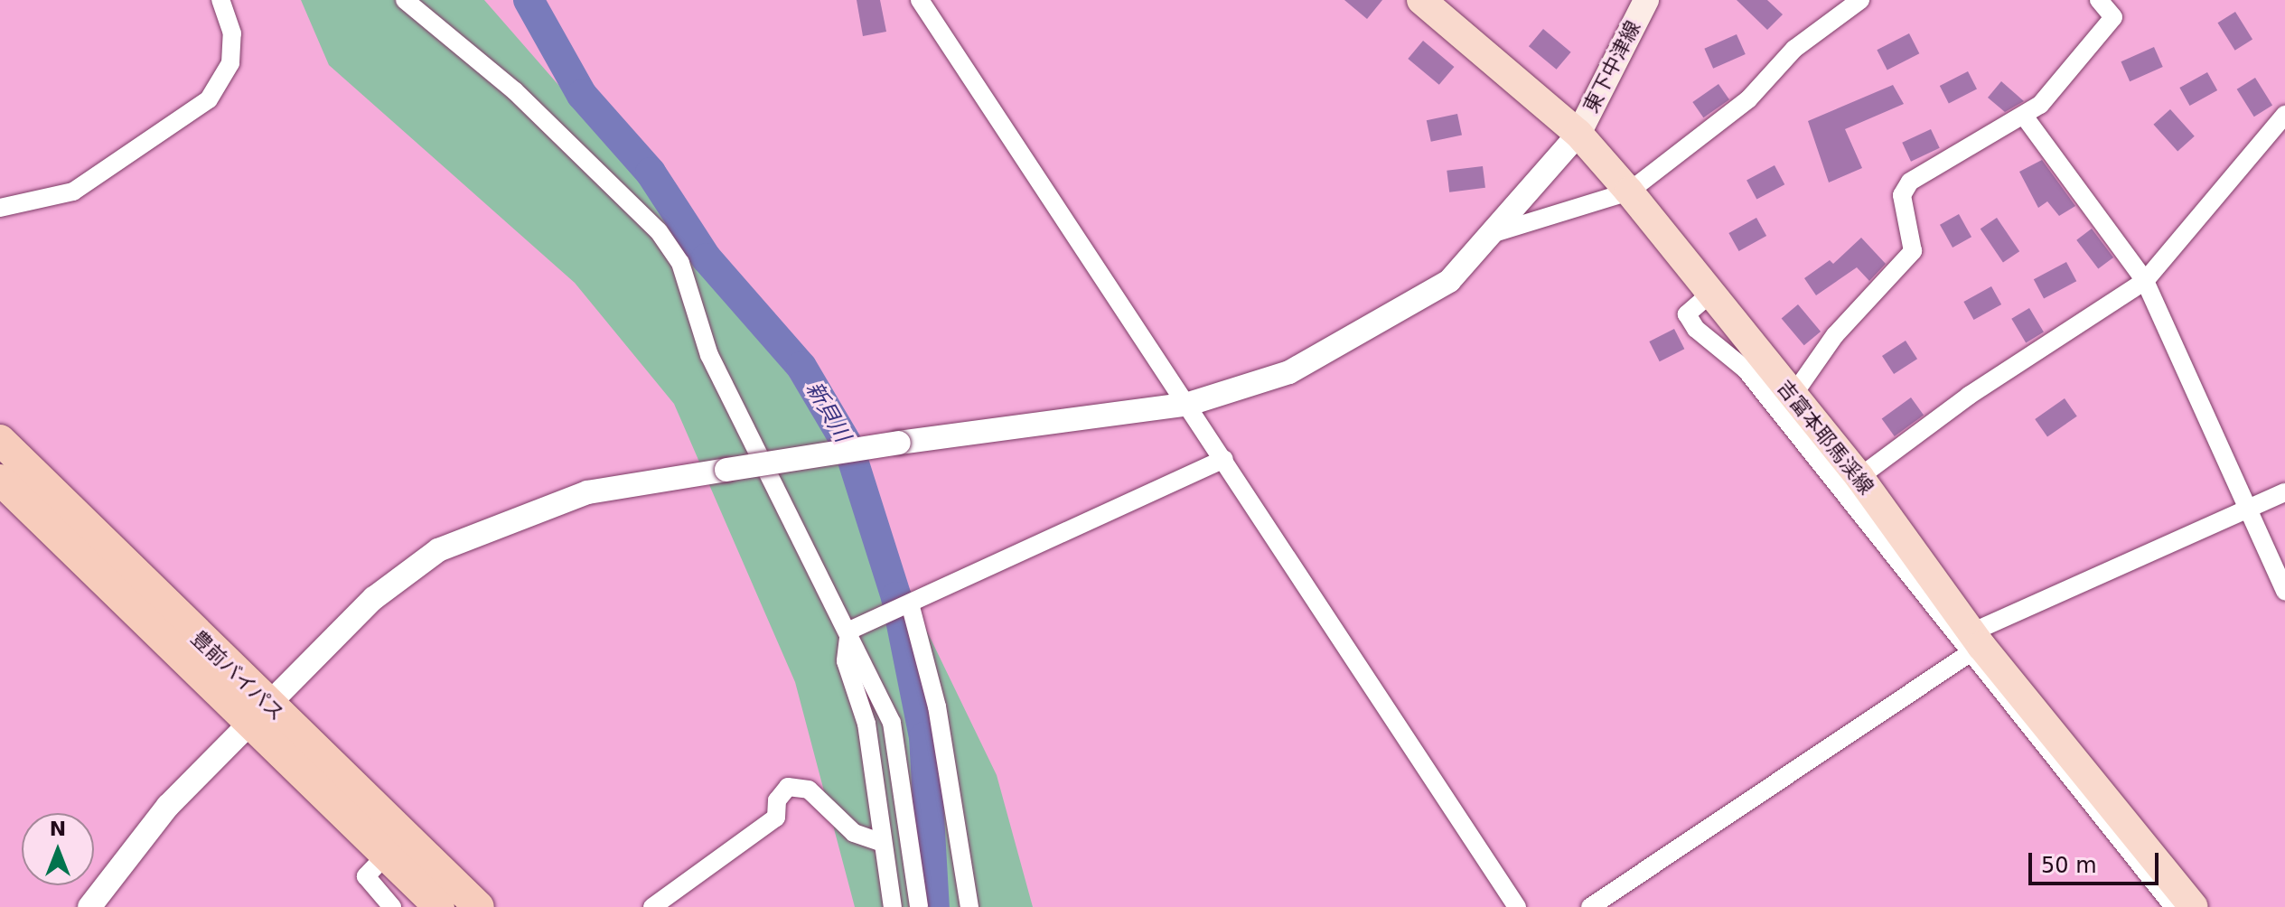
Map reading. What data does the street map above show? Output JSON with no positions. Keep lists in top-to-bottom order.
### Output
{
  "streets": {
    "highway": ["豊前バイパス"],
    "main road": ["東下中津線", "吉富本耶馬渓線"]
  },
  "crossings": [
    ["東下中津線", "吉富本耶馬渓線"]
  ],
  "water": ["新貝川"],
  "scale_bar": "50 m",
  "north": "top"
}
